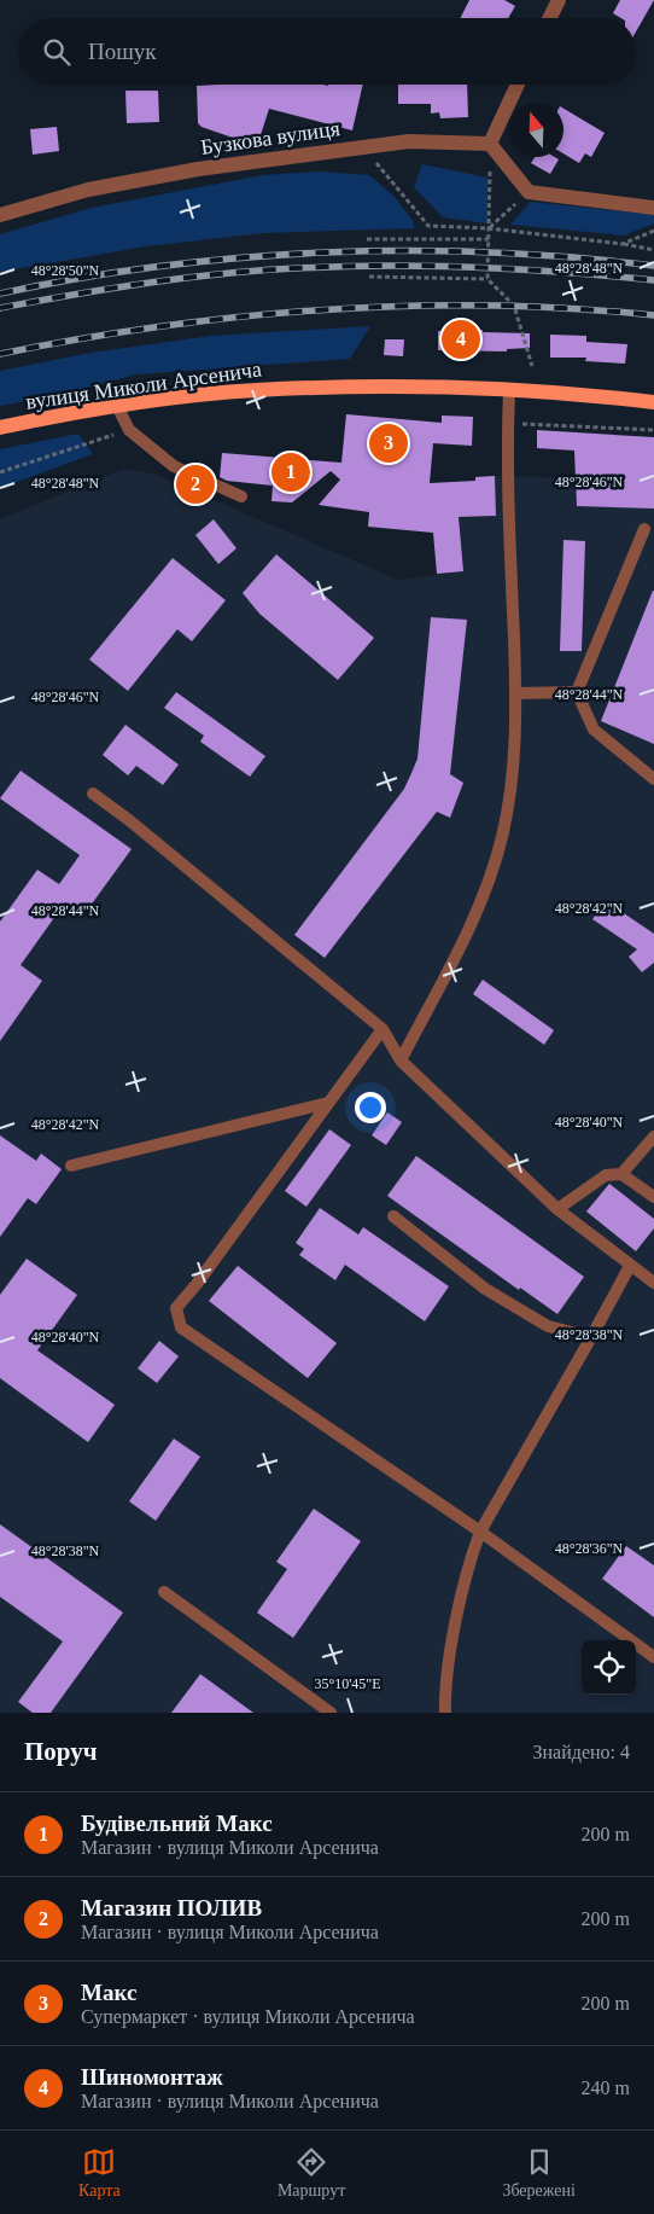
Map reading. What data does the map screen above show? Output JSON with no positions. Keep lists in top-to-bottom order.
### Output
{
  "streets": {
    "main road": ["вулиця Миколи Арсенича"],
    "street": ["Бузкова вулиця"]
  },
  "north": "top",
  "page": {
    "search": "Пошук",
    "pins": [
      "4",
      "3",
      "1",
      "2"
    ],
    "heading": ["Поруч", "Знайдено: 4"],
    "list": [
      {
        "mark": "1",
        "name": "Будівельний Макс",
        "note": "Магазин · вулиця Миколи Арсенича",
        "value": "200 m"
      },
      {
        "mark": "2",
        "name": "Магазин ПОЛИВ",
        "note": "Магазин · вулиця Миколи Арсенича",
        "value": "200 m"
      },
      {
        "mark": "3",
        "name": "Макс",
        "note": "Супермаркет · вулиця Миколи Арсенича",
        "value": "200 m"
      },
      {
        "mark": "4",
        "name": "Шиномонтаж",
        "note": "Магазин · вулиця Миколи Арсенича",
        "value": "240 m"
      }
    ],
    "nav": ["Карта", "Маршрут", "Збережені"]
  },
  "coordinates": [
    "48°28'48\"N",
    "48°28'50\"N",
    "48°28'46\"N",
    "48°28'44\"N",
    "48°28'42\"N",
    "48°28'40\"N",
    "48°28'38\"N",
    "48°28'36\"N",
    "35°10'45\"E"
  ]
}
